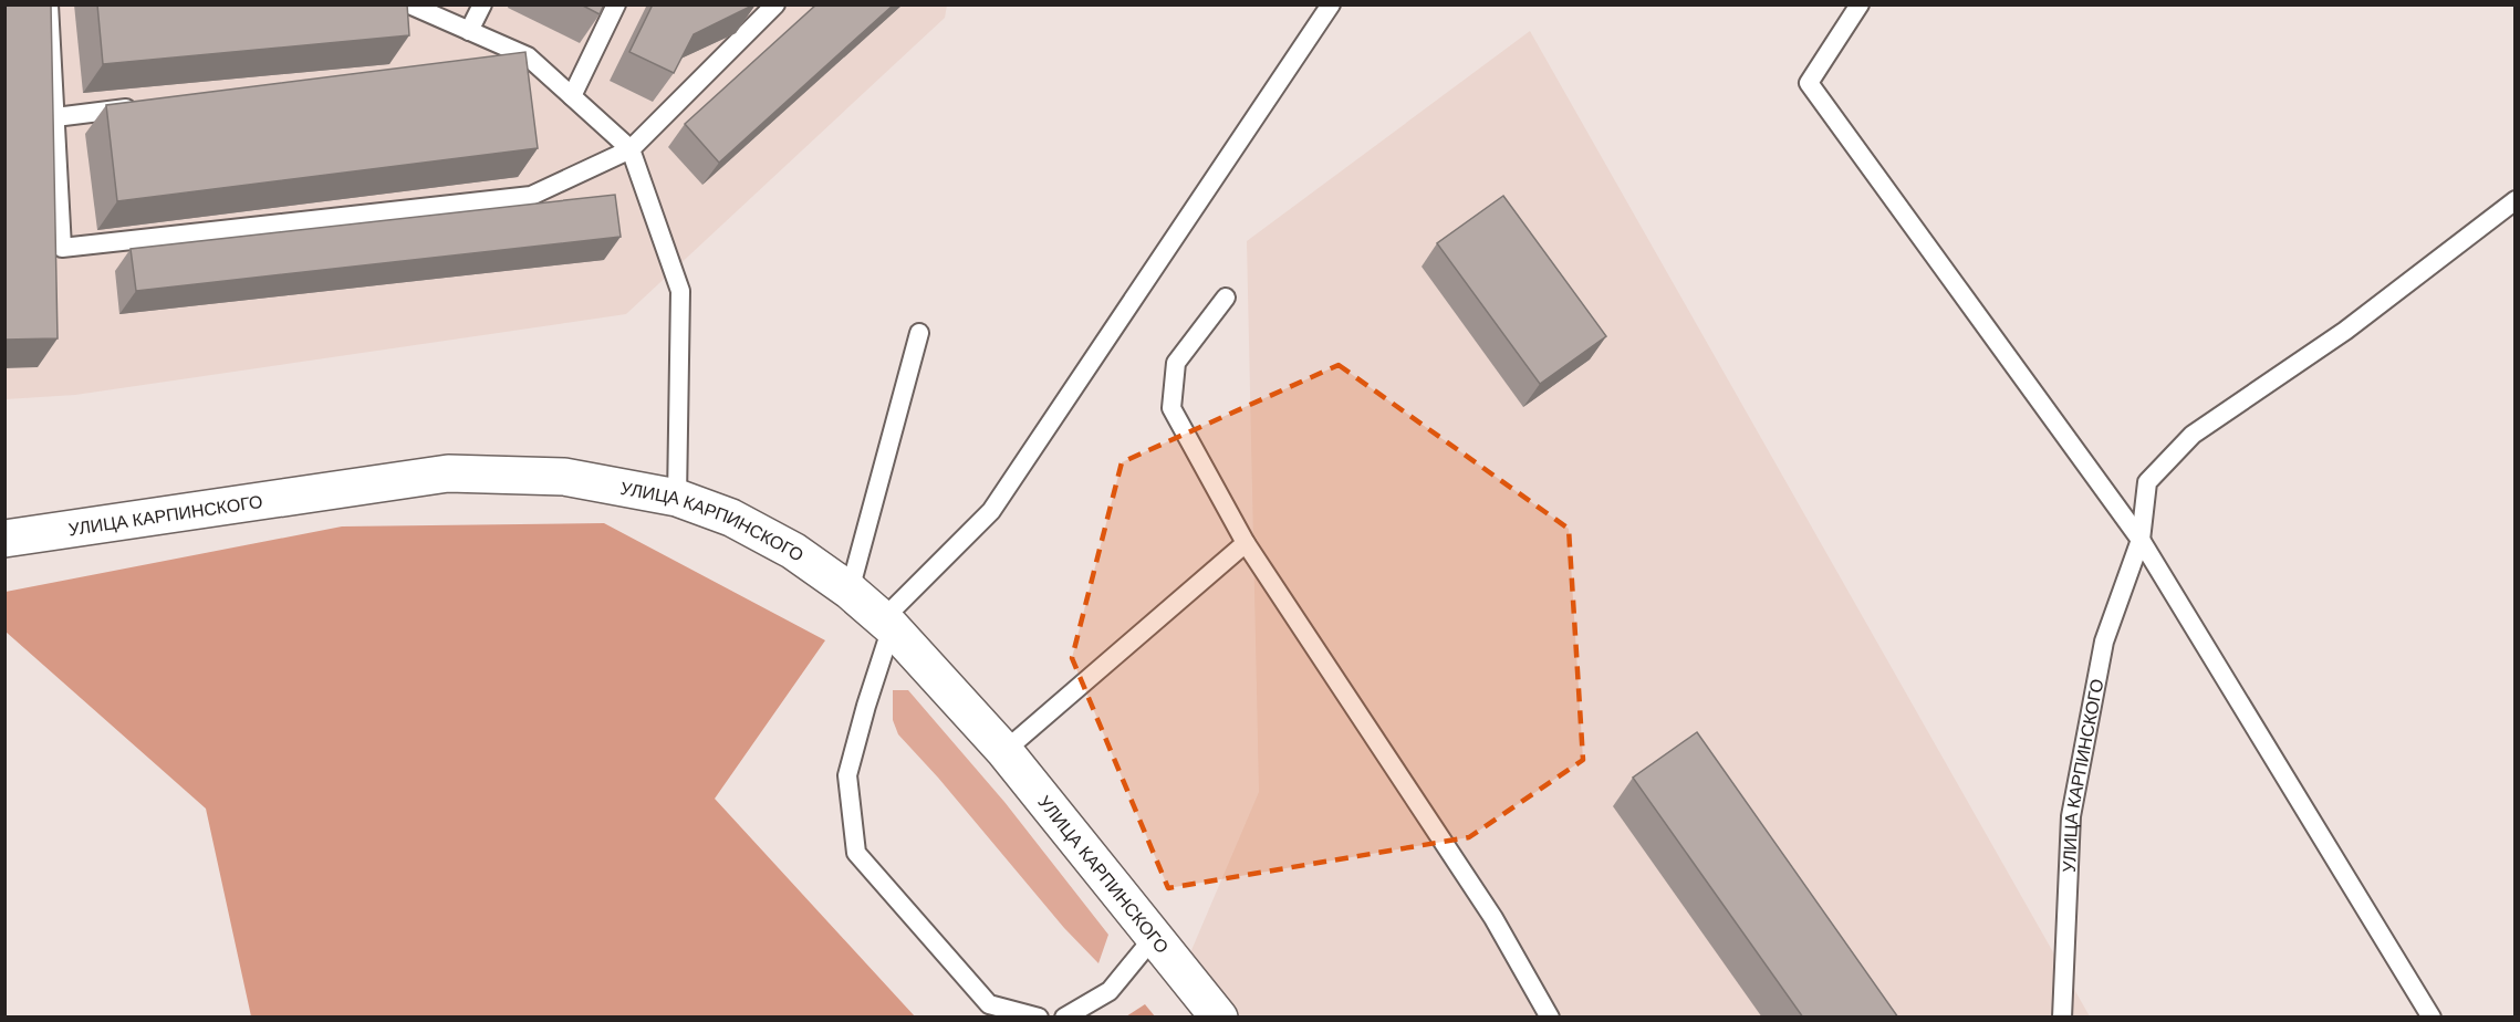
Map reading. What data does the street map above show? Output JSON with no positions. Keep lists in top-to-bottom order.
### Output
{
  "streets": {
    "street": ["УЛИЦА КАРПИНСКОГО"]
  }
}
